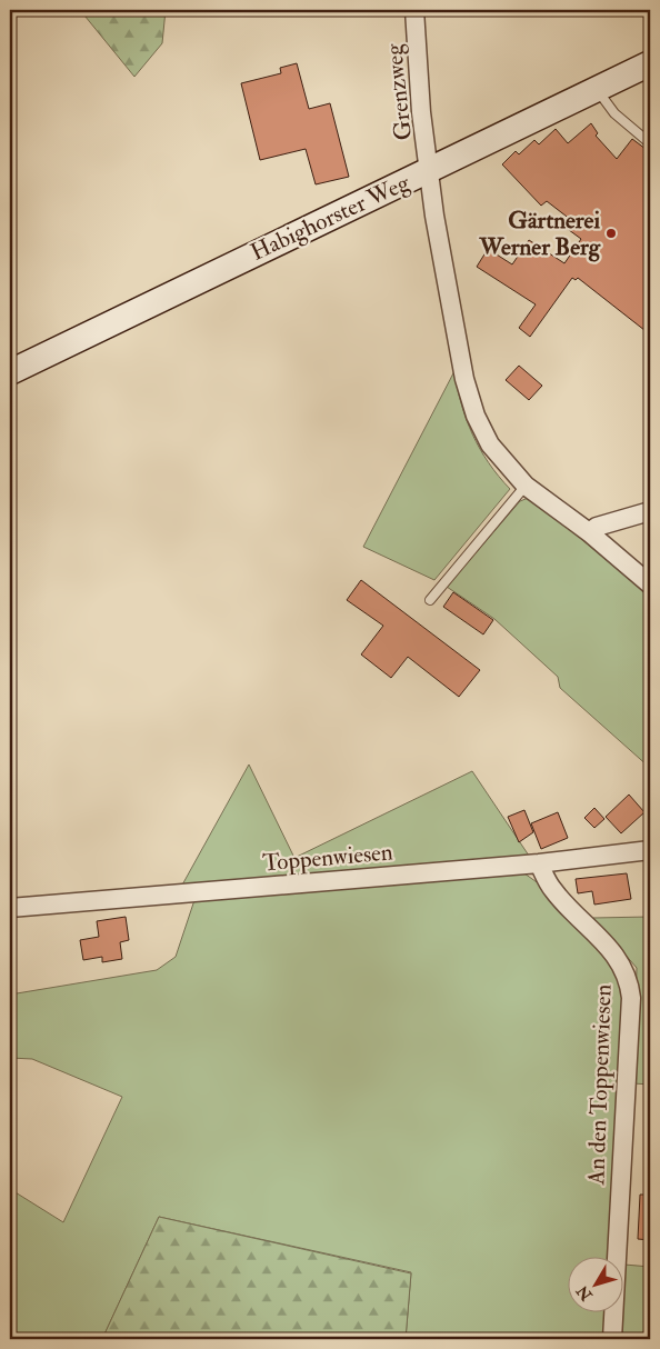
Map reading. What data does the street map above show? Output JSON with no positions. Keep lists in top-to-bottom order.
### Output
{
  "streets": {
    "street": [
      "Grenzweg",
      "Habighorster Weg",
      "Toppenwiesen",
      "An den Toppenwiesen"
    ]
  },
  "crossings": [
    ["Grenzweg", "Habighorster Weg"],
    ["Toppenwiesen", "An den Toppenwiesen"]
  ],
  "places": ["Gärtnerei Werner Berg"],
  "north": "bottom left"
}
